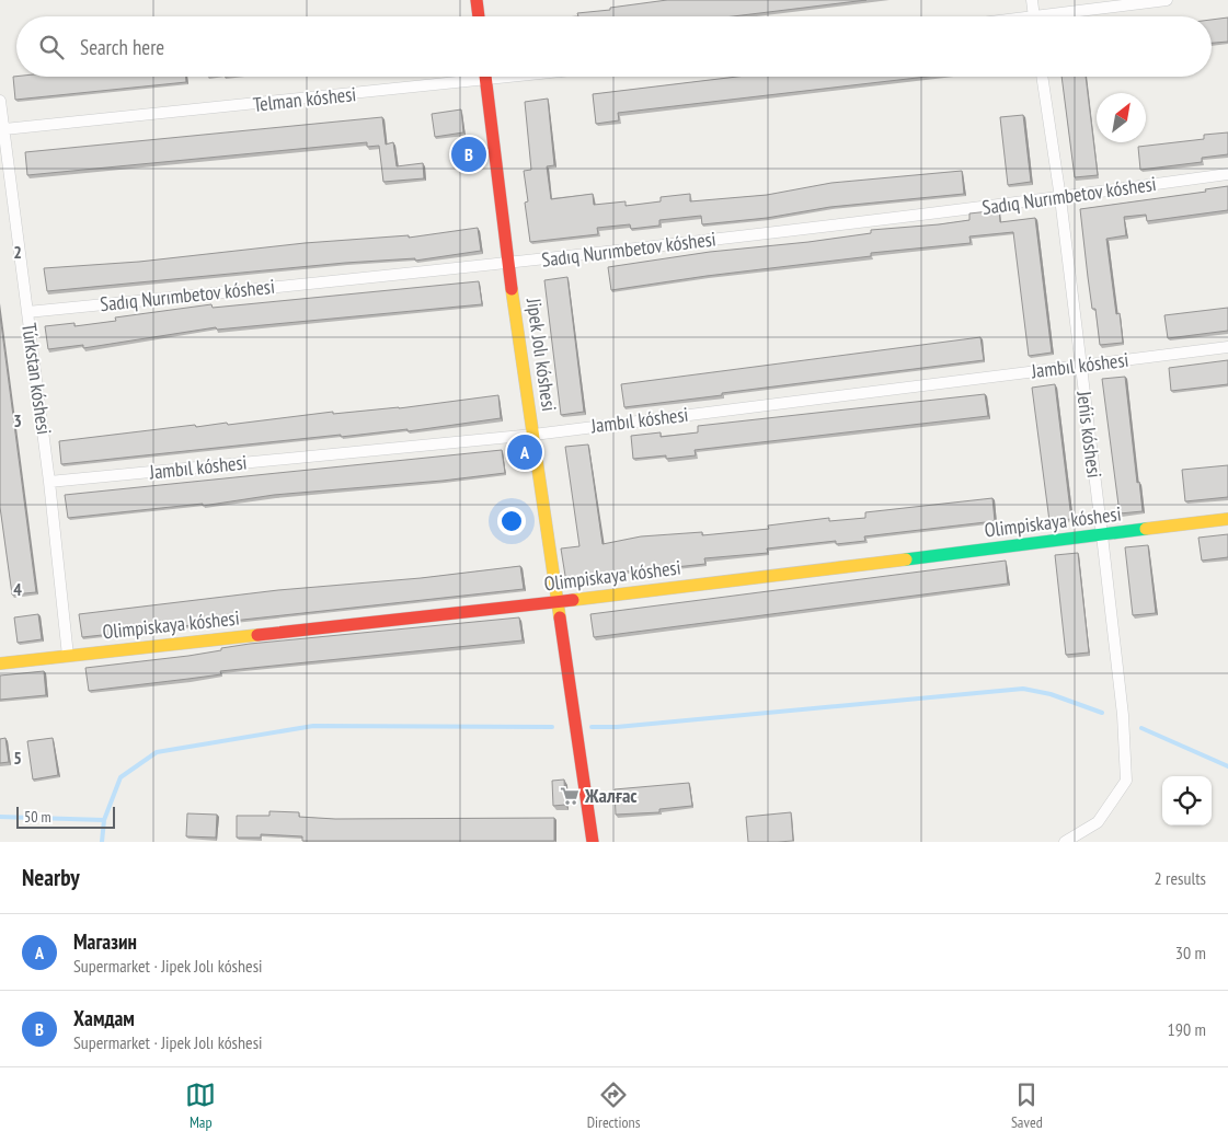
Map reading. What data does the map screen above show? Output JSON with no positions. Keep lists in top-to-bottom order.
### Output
{
  "streets": {
    "street": [
      "Telman kóshesi",
      "Sadıq Nurımbetov kóshesi",
      "Jipek Jolı kóshesi",
      "Jambıl kóshesi",
      "Túrkstan kóshesi",
      "Jeńis kóshesi",
      "Olimpiskaya kóshesi"
    ]
  },
  "crossings": [
    ["Telman kóshesi", "Jipek Jolı kóshesi"],
    ["Telman kóshesi", "Túrkstan kóshesi"],
    ["Sadıq Nurımbetov kóshesi", "Jipek Jolı kóshesi"],
    ["Sadıq Nurımbetov kóshesi", "Túrkstan kóshesi"],
    ["Sadıq Nurımbetov kóshesi", "Jeńis kóshesi"],
    ["Jipek Jolı kóshesi", "Jambıl kóshesi"],
    ["Jipek Jolı kóshesi", "Olimpiskaya kóshesi"],
    ["Jambıl kóshesi", "Túrkstan kóshesi"],
    ["Jambıl kóshesi", "Jeńis kóshesi"],
    ["Túrkstan kóshesi", "Olimpiskaya kóshesi"],
    ["Jeńis kóshesi", "Olimpiskaya kóshesi"]
  ],
  "places": {
    "supermarket": ["Жалғас"]
  },
  "scale_bar": "50 m",
  "north": "top right",
  "page": {
    "search": "Search here",
    "pins": ["B", "A"],
    "scale": "50 m",
    "heading": ["Nearby", "2 results"],
    "list": [
      {
        "mark": "A",
        "name": "Магазин",
        "note": "Supermarket · Jipek Jolı kóshesi",
        "value": "30 m"
      },
      {
        "mark": "B",
        "name": "Хамдам",
        "note": "Supermarket · Jipek Jolı kóshesi",
        "value": "190 m"
      }
    ],
    "nav": ["Map", "Directions", "Saved"]
  },
  "grid": {
    "rows": [
      "2",
      "3",
      "4",
      "5"
    ]
  }
}
